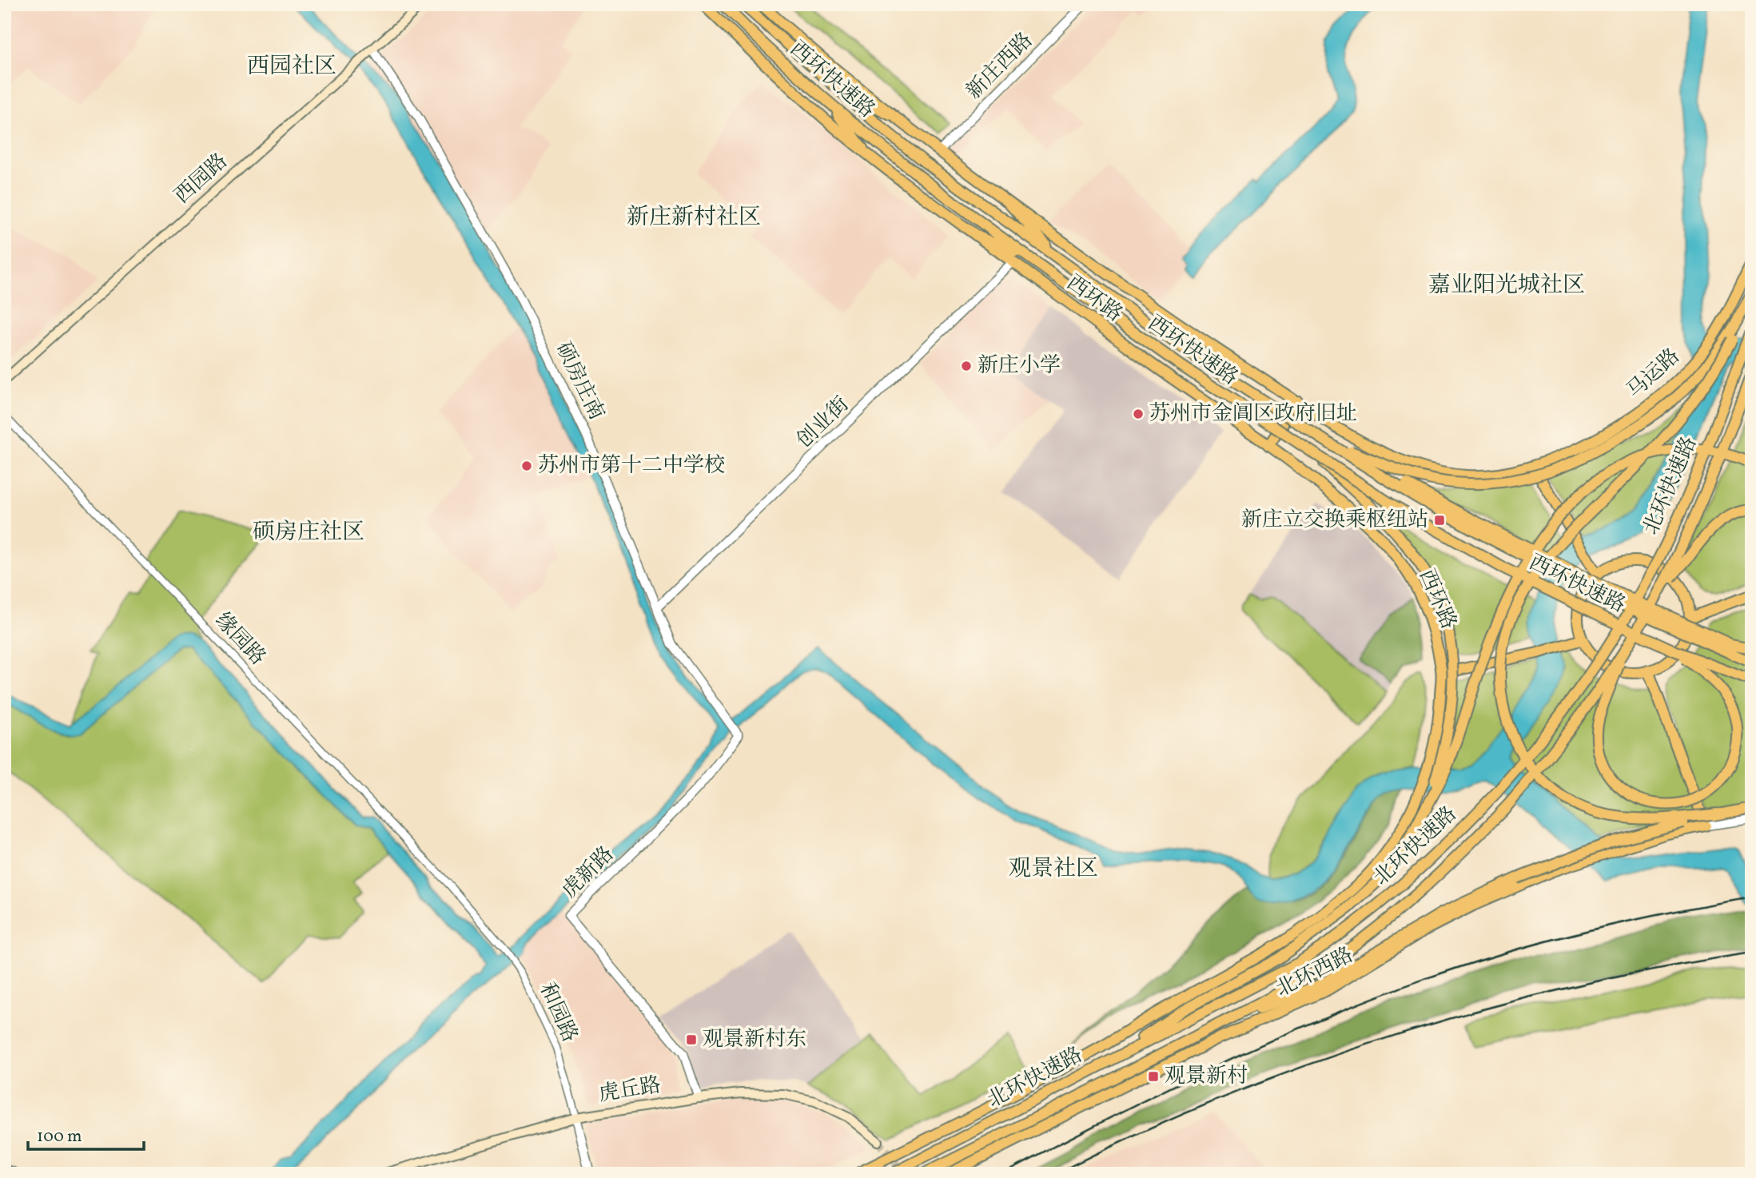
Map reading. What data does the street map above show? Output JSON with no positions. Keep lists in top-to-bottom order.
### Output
{
  "streets": {
    "main road": [
      "西环快速路",
      "西园路",
      "西环路",
      "马运路",
      "北环快速路",
      "北环西路",
      "虎丘路"
    ],
    "street": [
      "新庄西路",
      "硕房庄南",
      "创业街",
      "缘园路",
      "虎新路",
      "和园路"
    ]
  },
  "crossings": [
    ["新庄西路", "西环路"],
    ["西园路", "硕房庄南"],
    ["西环路", "马运路"],
    ["西环路", "创业街"],
    ["西环路", "北环西路"],
    ["硕房庄南", "创业街"],
    ["硕房庄南", "虎新路"],
    ["缘园路", "和园路"],
    ["虎新路", "虎丘路"],
    ["和园路", "虎丘路"]
  ],
  "districts": [
    "西园社区",
    "新庄新村社区",
    "嘉业阳光城社区",
    "硕房庄社区",
    "观景社区"
  ],
  "places": {
    "other": ["新庄小学", "苏州市金阊区政府旧址", "苏州市第十二中学校"],
    "transit": ["新庄立交换乘枢纽站", "观景新村东", "观景新村"]
  },
  "scale_bar": "100 m"
}
